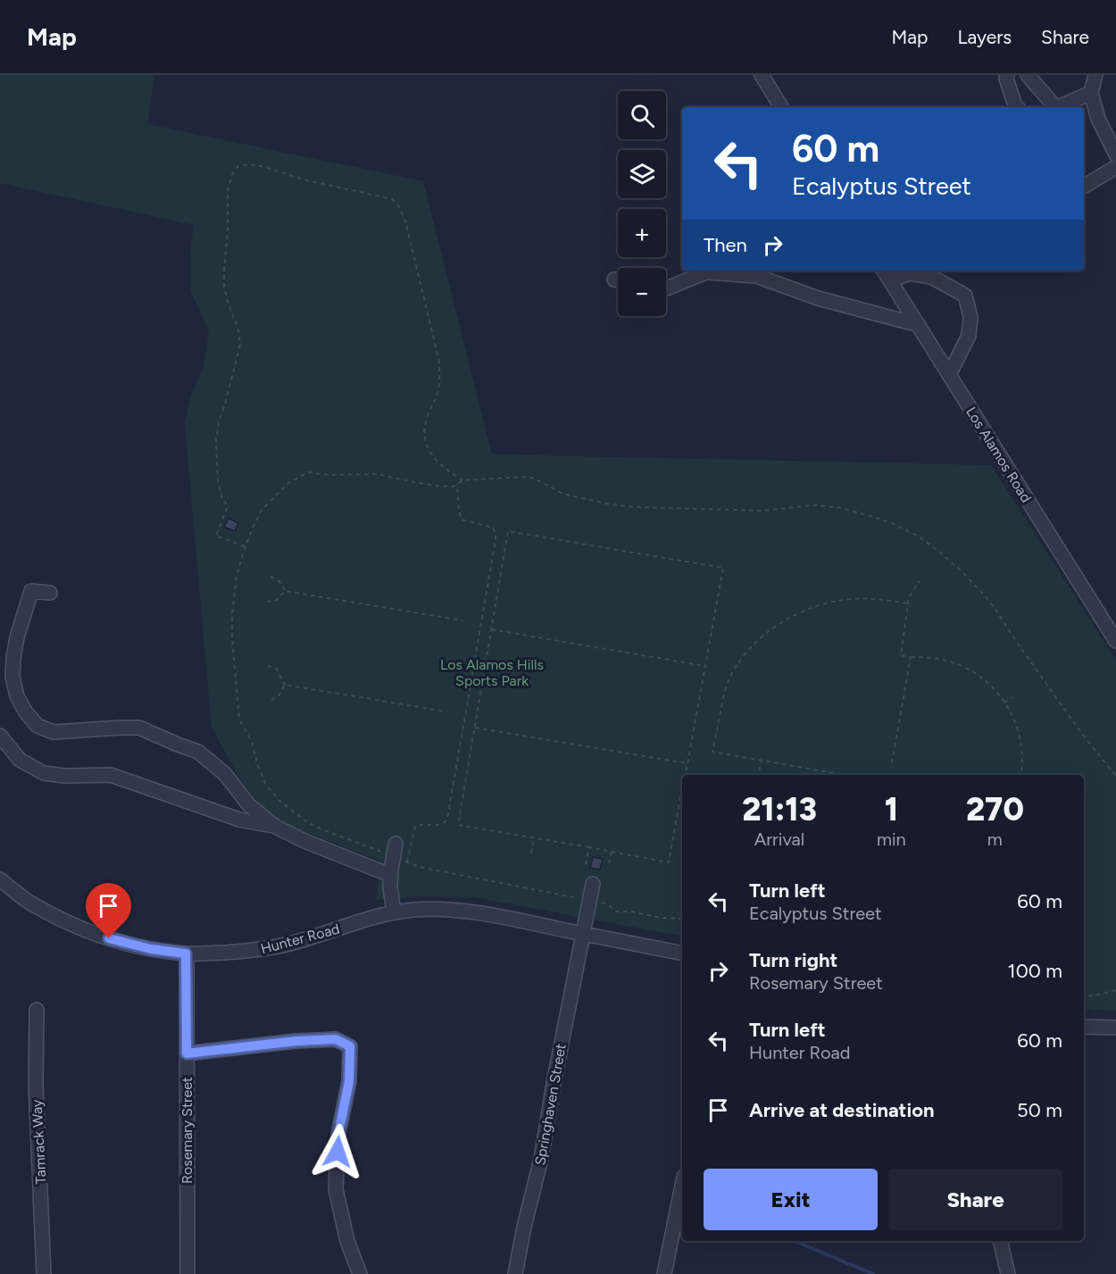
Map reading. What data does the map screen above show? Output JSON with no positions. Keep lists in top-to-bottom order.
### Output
{
  "streets": {
    "street": [
      "Los Alamos Road",
      "Hunter Road",
      "Springhaven Street",
      "Rosemary Street",
      "Tamrack Way"
    ]
  },
  "crossings": [
    ["Hunter Road", "Springhaven Street"],
    ["Hunter Road", "Rosemary Street"]
  ],
  "parks": ["Los Alamos Hills Sports Park"],
  "page": {
    "header": "Map",
    "nav": ["Map", "Layers", "Share"],
    "map_buttons": ["+", "−"],
    "turn": ["60 m", "Ecalyptus Street"],
    "then": "Then",
    "eta": [
      "21:13",
      "Arrival",
      "1",
      "min",
      "270",
      "m"
    ],
    "list": [
      {
        "name": "Turn left",
        "note": "Ecalyptus Street",
        "value": "60 m"
      },
      {
        "name": "Turn right",
        "note": "Rosemary Street",
        "value": "100 m"
      },
      {
        "name": "Turn left",
        "note": "Hunter Road",
        "value": "60 m"
      },
      {
        "name": "Arrive at destination",
        "value": "50 m"
      }
    ],
    "buttons": ["Exit", "Share"]
  }
}
